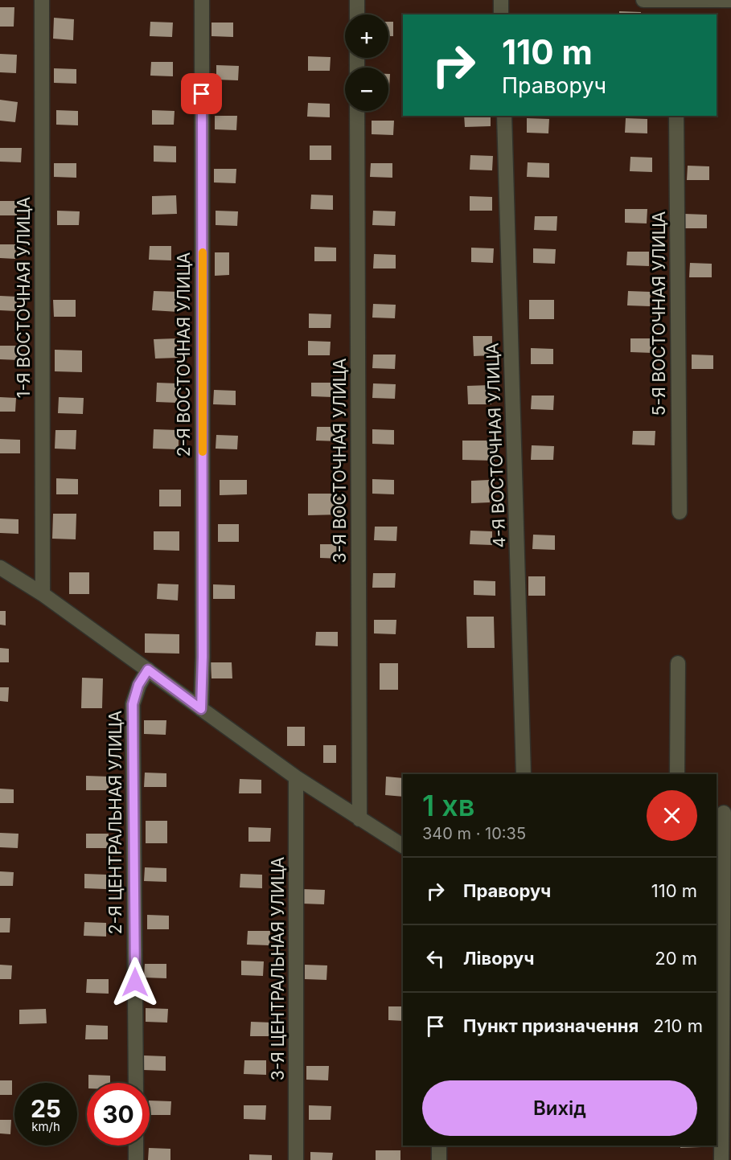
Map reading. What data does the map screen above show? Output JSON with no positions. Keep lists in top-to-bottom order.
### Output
{
  "streets": {
    "street": [
      "1-Я ВОСТОЧНАЯ УЛИЦА",
      "5-Я ВОСТОЧНАЯ УЛИЦА",
      "2-Я ВОСТОЧНАЯ УЛИЦА",
      "4-Я ВОСТОЧНАЯ УЛИЦА",
      "3-Я ВОСТОЧНАЯ УЛИЦА",
      "2-Я ЦЕНТРАЛЬНАЯ УЛИЦА",
      "3-Я ЦЕНТРАЛЬНАЯ УЛИЦА"
    ]
  },
  "page": {
    "map_buttons": ["+", "−"],
    "turn": ["110 m", "Праворуч"],
    "heading": ["1 хв", "340 m · 10:35"],
    "list": [
      {
        "name": "Праворуч",
        "value": "110 m"
      },
      {
        "name": "Ліворуч",
        "value": "20 m"
      },
      {
        "name": "Пункт призначення",
        "value": "210 m"
      }
    ],
    "buttons": "Вихід",
    "speed": "25 km/h",
    "limit": "30"
  }
}
